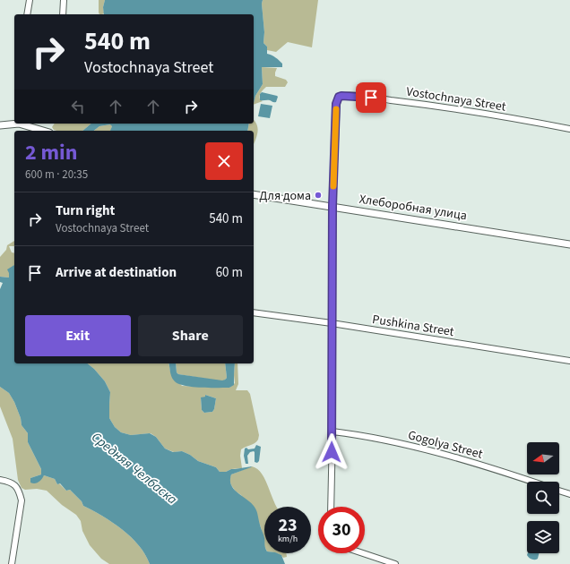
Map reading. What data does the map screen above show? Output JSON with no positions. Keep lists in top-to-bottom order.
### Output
{
  "streets": {
    "street": [
      "Vostochnaya Street",
      "Хлеборобная улица",
      "Pushkina Street",
      "Gogolya Street"
    ]
  },
  "crossings": [
    ["Vostochnaya Street", "Хлеборобная улица"]
  ],
  "water": ["Средняя Челбаска"],
  "places": ["Для дома"],
  "north": "left",
  "page": {
    "turn": ["540 m", "Vostochnaya Street"],
    "heading": ["2 min", "600 m · 20:35"],
    "list": [
      {
        "name": "Turn right",
        "note": "Vostochnaya Street",
        "value": "540 m"
      },
      {
        "name": "Arrive at destination",
        "value": "60 m"
      }
    ],
    "buttons": ["Exit", "Share"],
    "speed": "23 km/h",
    "limit": "30"
  }
}
